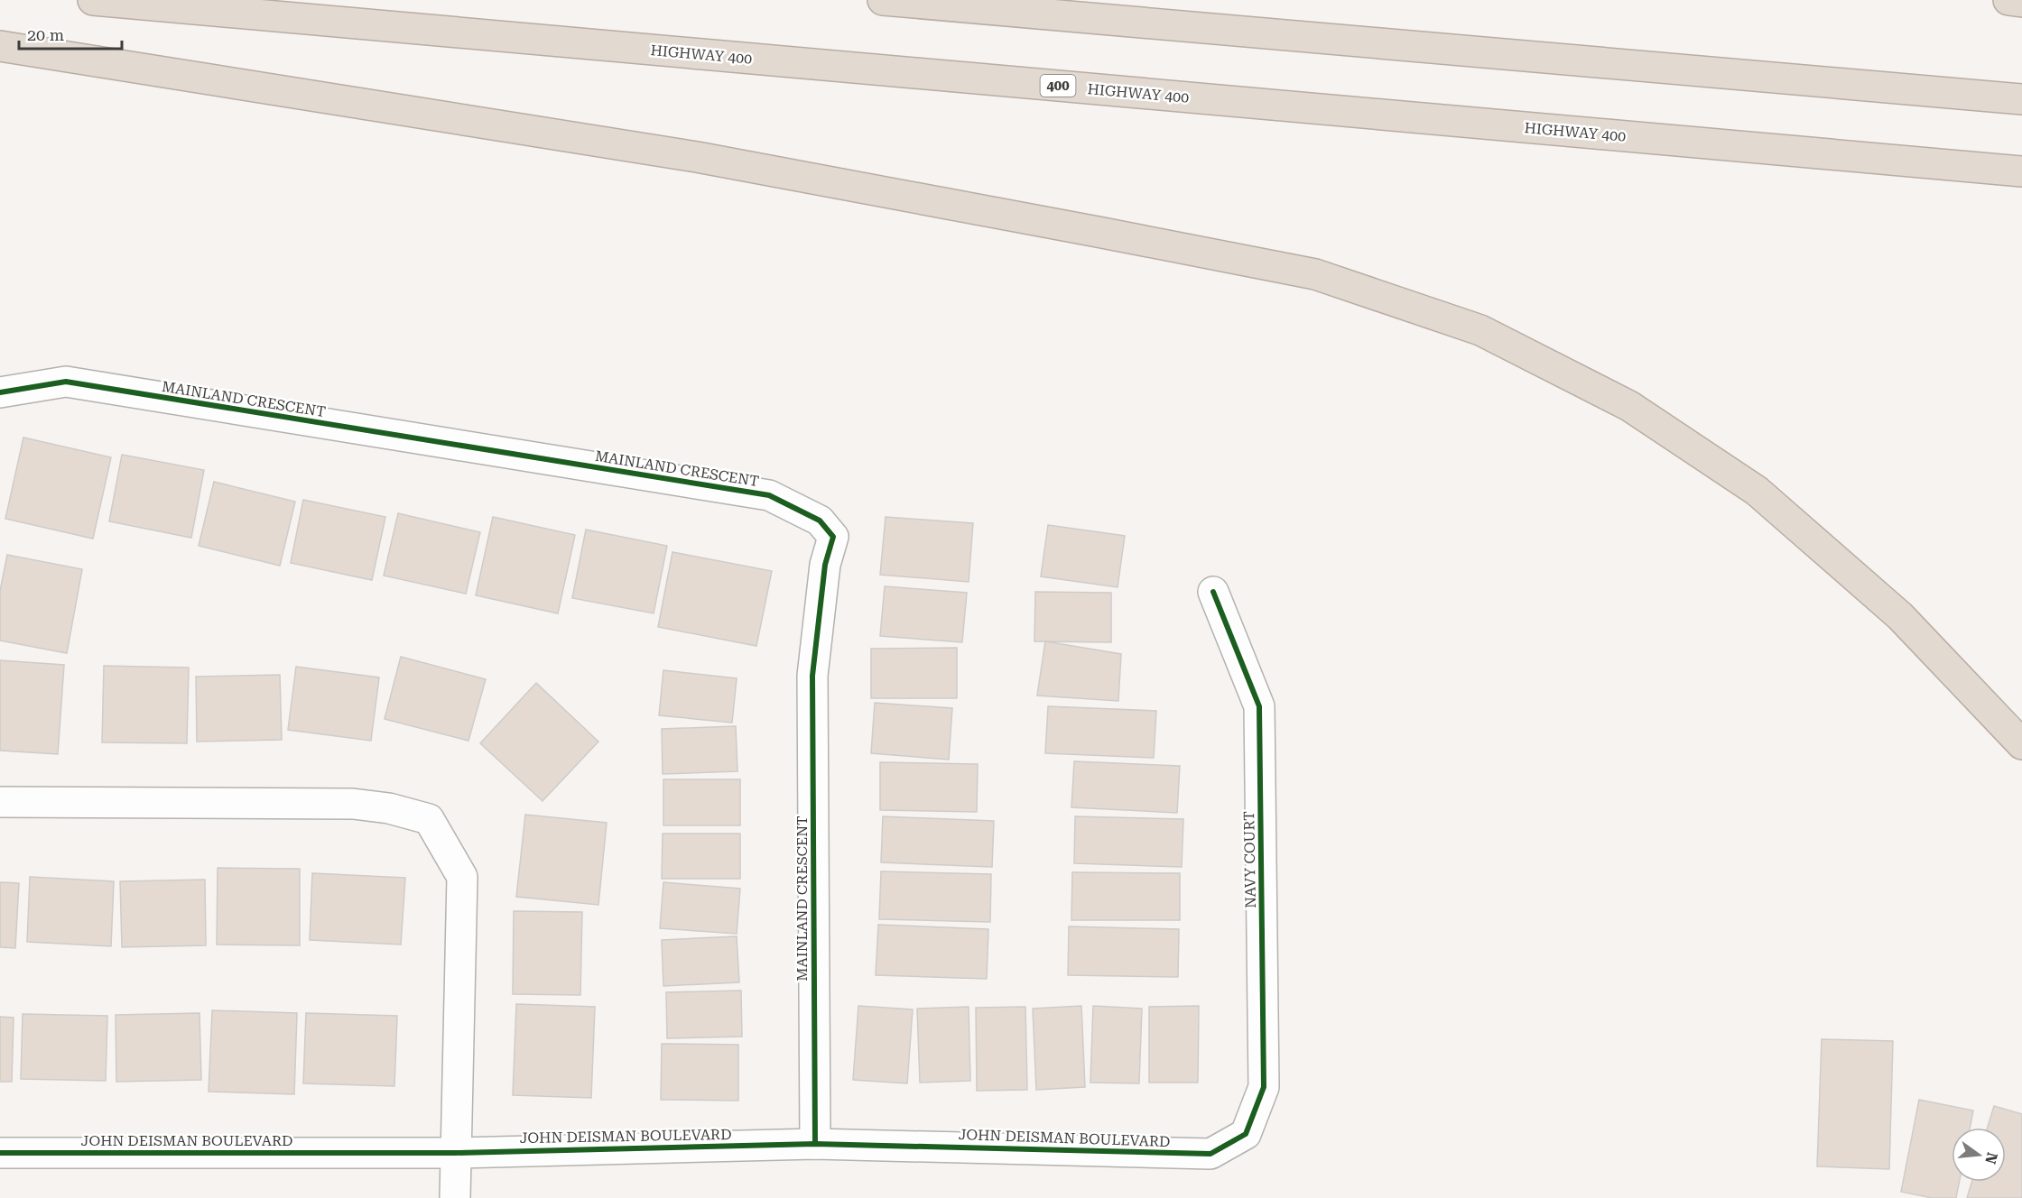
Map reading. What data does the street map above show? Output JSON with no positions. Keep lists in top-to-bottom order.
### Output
{
  "streets": {
    "highway": ["HIGHWAY 400", "400"],
    "street": ["MAINLAND CRESCENT", "NAVY COURT", "JOHN DEISMAN BOULEVARD"]
  },
  "crossings": [
    ["MAINLAND CRESCENT", "JOHN DEISMAN BOULEVARD"],
    ["NAVY COURT", "JOHN DEISMAN BOULEVARD"]
  ],
  "scale_bar": "20 m",
  "north": "right"
}
